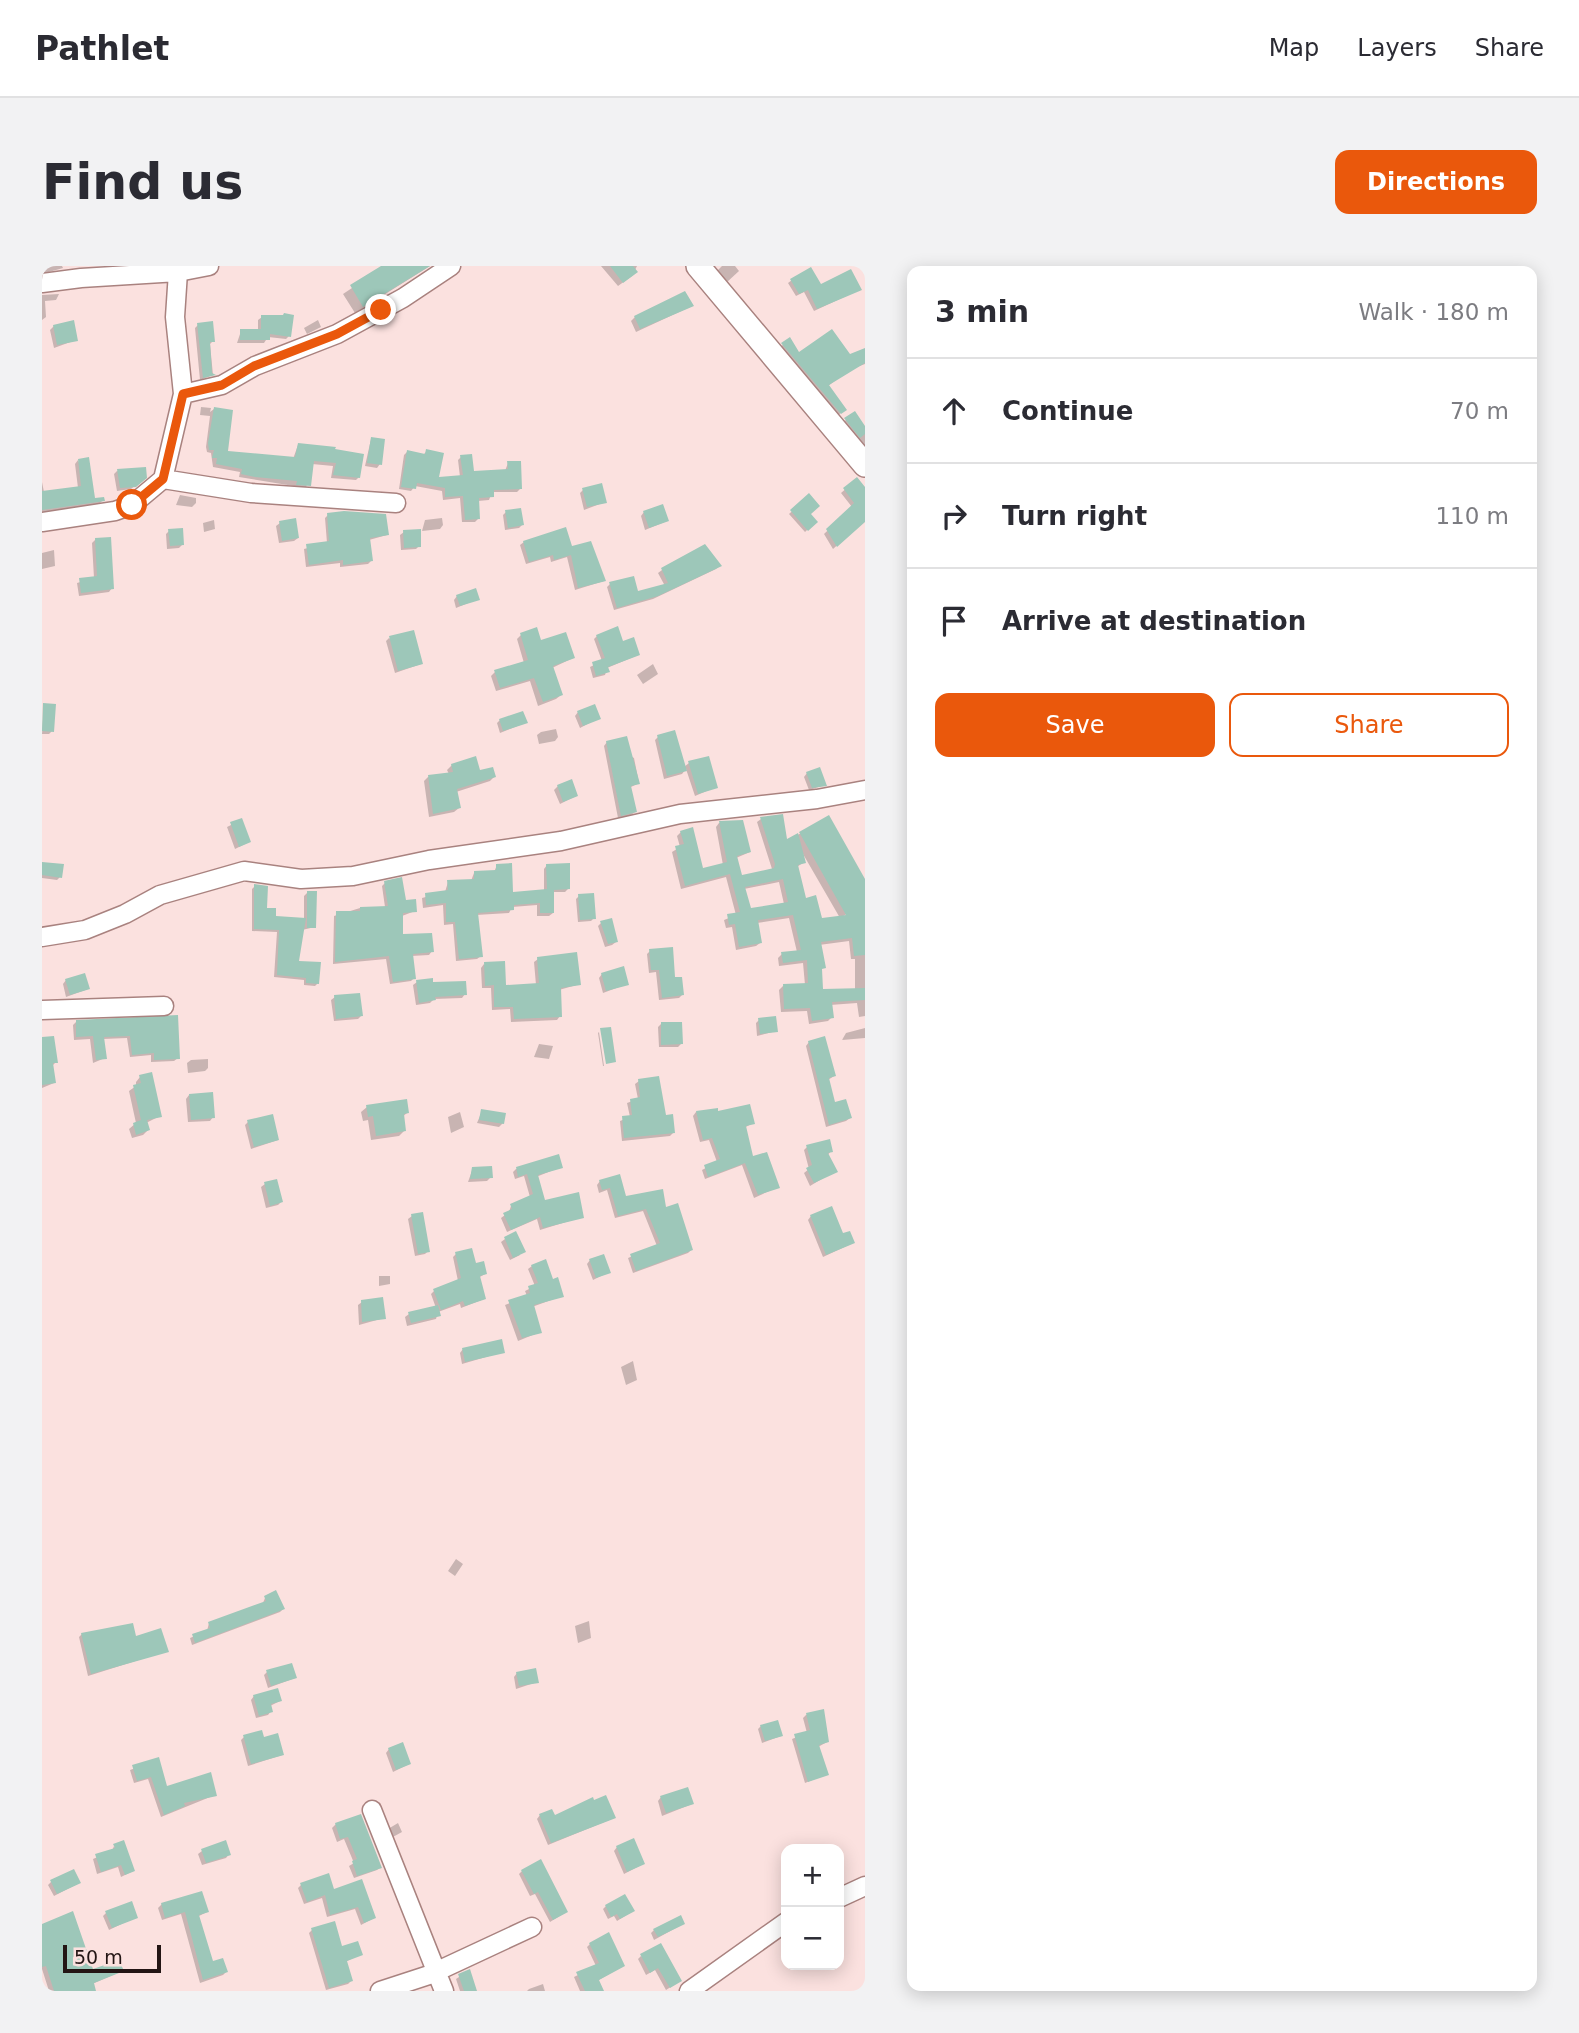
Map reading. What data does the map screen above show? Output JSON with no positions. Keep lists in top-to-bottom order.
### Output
{
  "scale_bar": "50 m",
  "page": {
    "header": "Pathlet",
    "nav": ["Map", "Layers", "Share"],
    "buttons": [
      "Directions",
      ["Save", "Share"]
    ],
    "title": "Find us",
    "heading": ["3 min", "Walk · 180 m"],
    "list": [
      ["Continue", "70 m"],
      ["Turn right", "110 m"],
      "Arrive at destination"
    ],
    "map_buttons": ["+", "−"],
    "scale": "50 m"
  }
}
